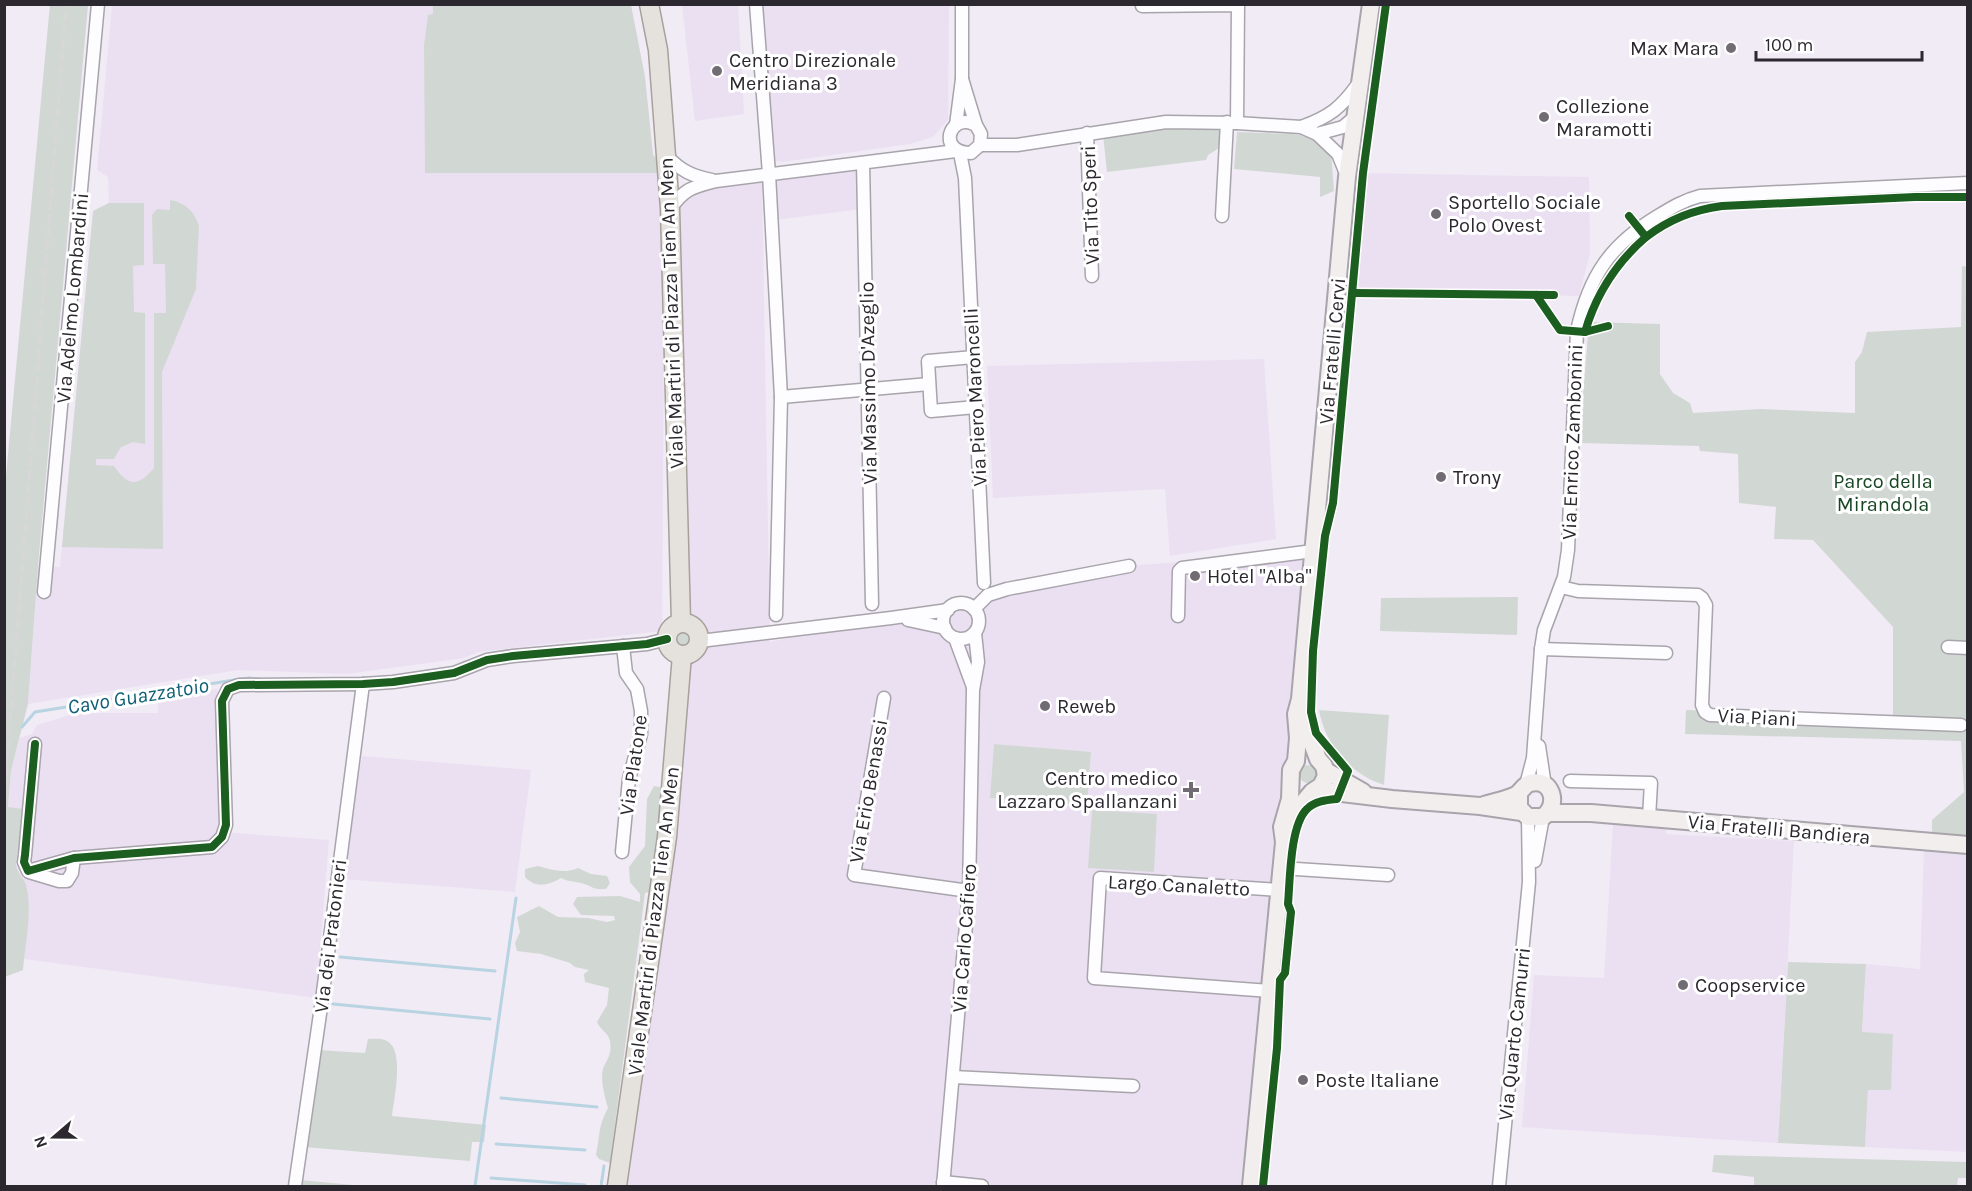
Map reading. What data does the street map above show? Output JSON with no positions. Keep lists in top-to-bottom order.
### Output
{
  "streets": {
    "main road": ["Viale Martiri di Piazza Tien An Men", "Via Fratelli Cervi", "Via Fratelli Bandiera"],
    "street": [
      "Via Tito Speri",
      "Via Adelmo Lombardini",
      "Via Massimo D'Azeglio",
      "Via Piero Maroncelli",
      "Via Enrico Zambonini",
      "Via Piani",
      "Via Platone",
      "Via Erio Benassi",
      "Largo Canaletto",
      "Via dei Pratonieri",
      "Via Carlo Cafiero",
      "Via Quarto Camurri"
    ]
  },
  "crossings": [
    ["Via Fratelli Cervi", "Via Fratelli Bandiera"],
    ["Via Fratelli Cervi", "Largo Canaletto"],
    ["Via Enrico Zambonini", "Via Piani"],
    ["Via Enrico Zambonini", "Via Fratelli Bandiera"],
    ["Via Enrico Zambonini", "Via Quarto Camurri"],
    ["Via Erio Benassi", "Via Carlo Cafiero"],
    ["Via Fratelli Bandiera", "Via Quarto Camurri"]
  ],
  "water": ["Cavo Guazzatoio"],
  "parks": ["Parco della Mirandola"],
  "places": {
    "other": [
      "Max Mara",
      "Centro Direzionale Meridiana 3",
      "Collezione Maramotti",
      "Sportello Sociale Polo Ovest",
      "Trony",
      "Hotel \"Alba\"",
      "Reweb",
      "Coopservice",
      "Poste Italiane"
    ],
    "health": ["Centro medico Lazzaro Spallanzani"]
  },
  "scale_bar": "100 m",
  "north": "left"
}
